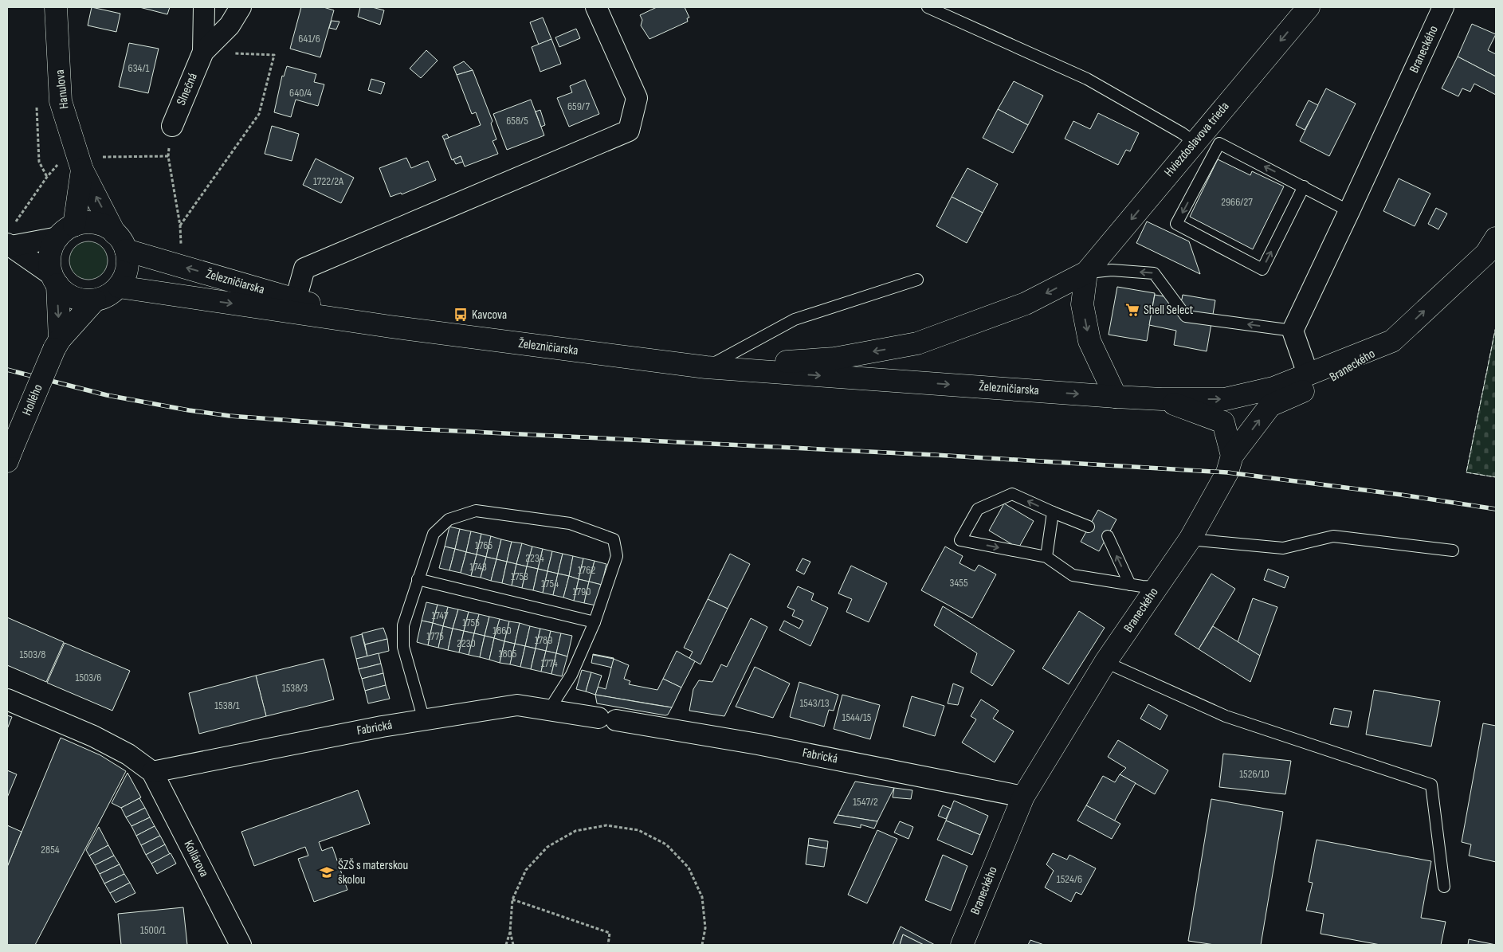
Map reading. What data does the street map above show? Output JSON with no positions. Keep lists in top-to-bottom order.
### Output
{
  "streets": {
    "street": [
      "Braneckého",
      "Hanulova",
      "Slnečná",
      "Hviezdoslavova trieda",
      "Železničiarska",
      "Hollého",
      "Fabrická",
      "Kollárova"
    ]
  },
  "crossings": [
    ["Braneckého", "Železničiarska"],
    ["Braneckého", "Fabrická"],
    ["Hanulova", "Železničiarska"],
    ["Hanulova", "Hollého"],
    ["Hviezdoslavova trieda", "Železničiarska"],
    ["Železničiarska", "Hollého"],
    ["Fabrická", "Kollárova"]
  ],
  "one_way": ["Hviezdoslavova trieda"],
  "places": {
    "supermarket": ["Shell Select"],
    "bus stop": ["Kavcova"],
    "school or university": ["ŠZŠ s materskou školou"]
  },
  "house_numbers": [
    "641/6",
    "634/1",
    "640/4",
    "659/7",
    "658/5",
    "1722/2A",
    "2966/27",
    "1765",
    "2234",
    "1743",
    "1762",
    "1753",
    "3455",
    "1754",
    "1790",
    "1747",
    "1755",
    "1860",
    "1775",
    "1789",
    "2230",
    "1805",
    "1503/8",
    "1774",
    "1503/6",
    "1538/3",
    "1543/13",
    "1538/1",
    "1544/15",
    "1526/10",
    "1547/2",
    "2854",
    "1524/6",
    "1500/1"
  ]
}
